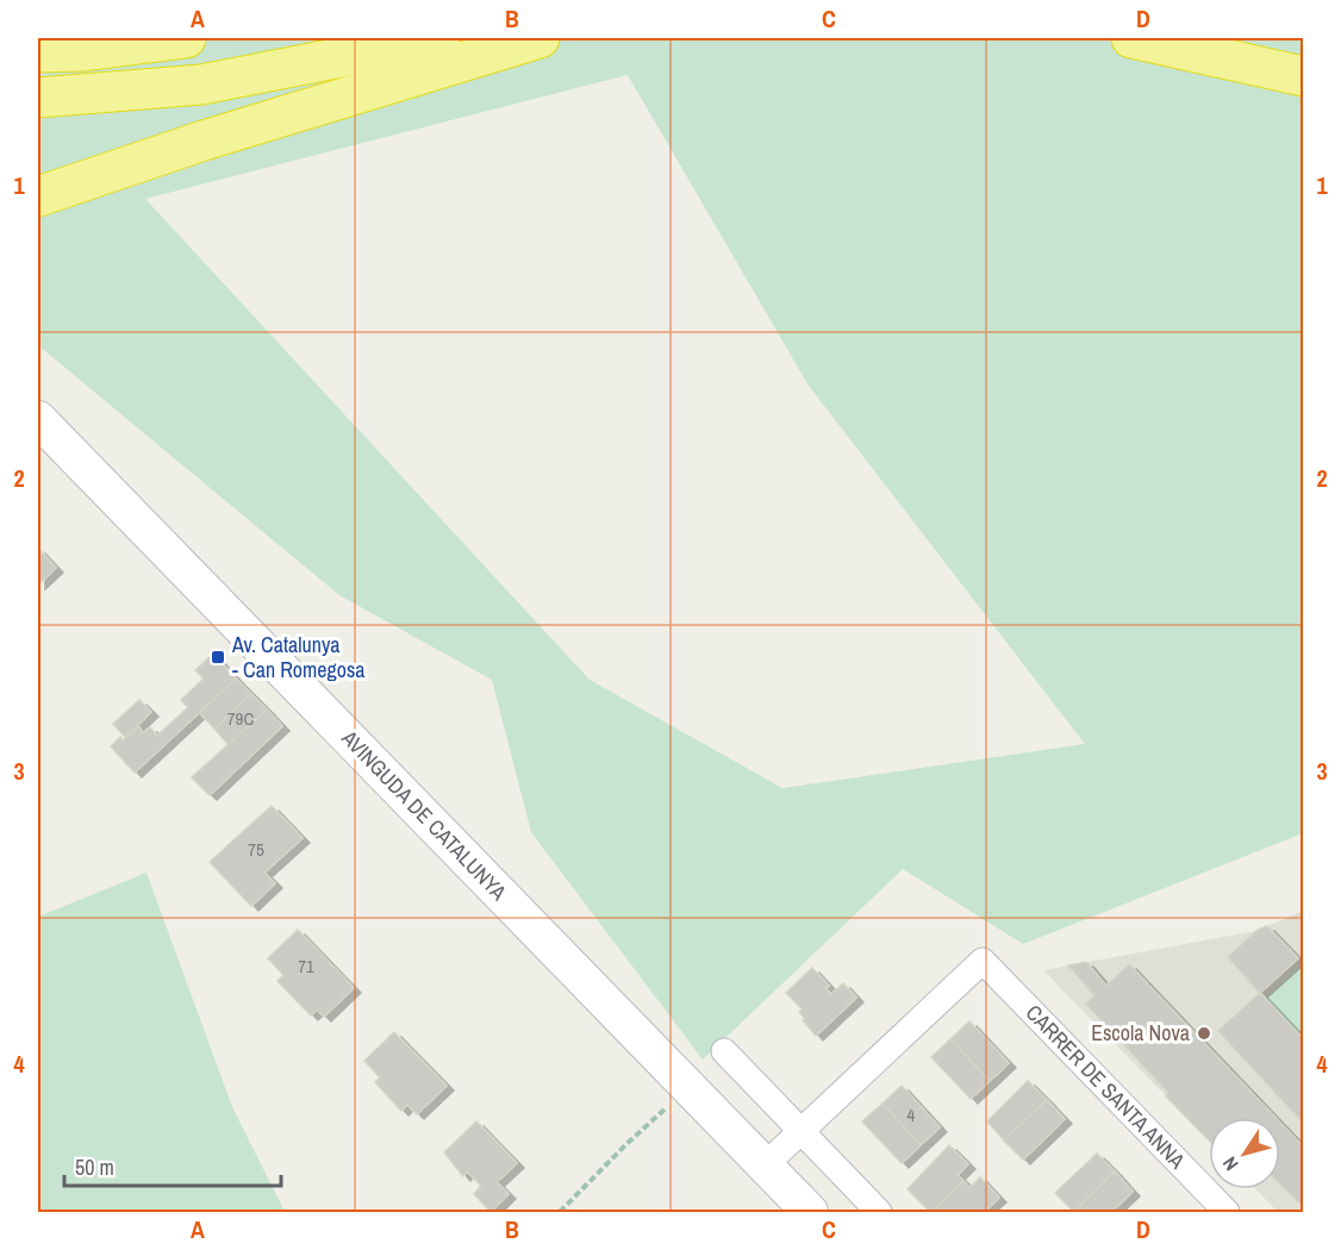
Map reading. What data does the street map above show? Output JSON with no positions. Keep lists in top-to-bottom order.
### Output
{
  "streets": {
    "street": ["AVINGUDA DE CATALUNYA", "CARRER DE SANTA ANNA"]
  },
  "places": {
    "transit": ["Av. Catalunya - Can Romegosa"],
    "other": ["Escola Nova"]
  },
  "house_numbers": [
    "79C",
    "75",
    "71",
    "4"
  ],
  "scale_bar": "50 m",
  "north": "bottom left",
  "grid": {
    "columns": [
      "A",
      "B",
      "C",
      "D"
    ],
    "rows": [
      "1",
      "2",
      "3",
      "4"
    ]
  }
}
